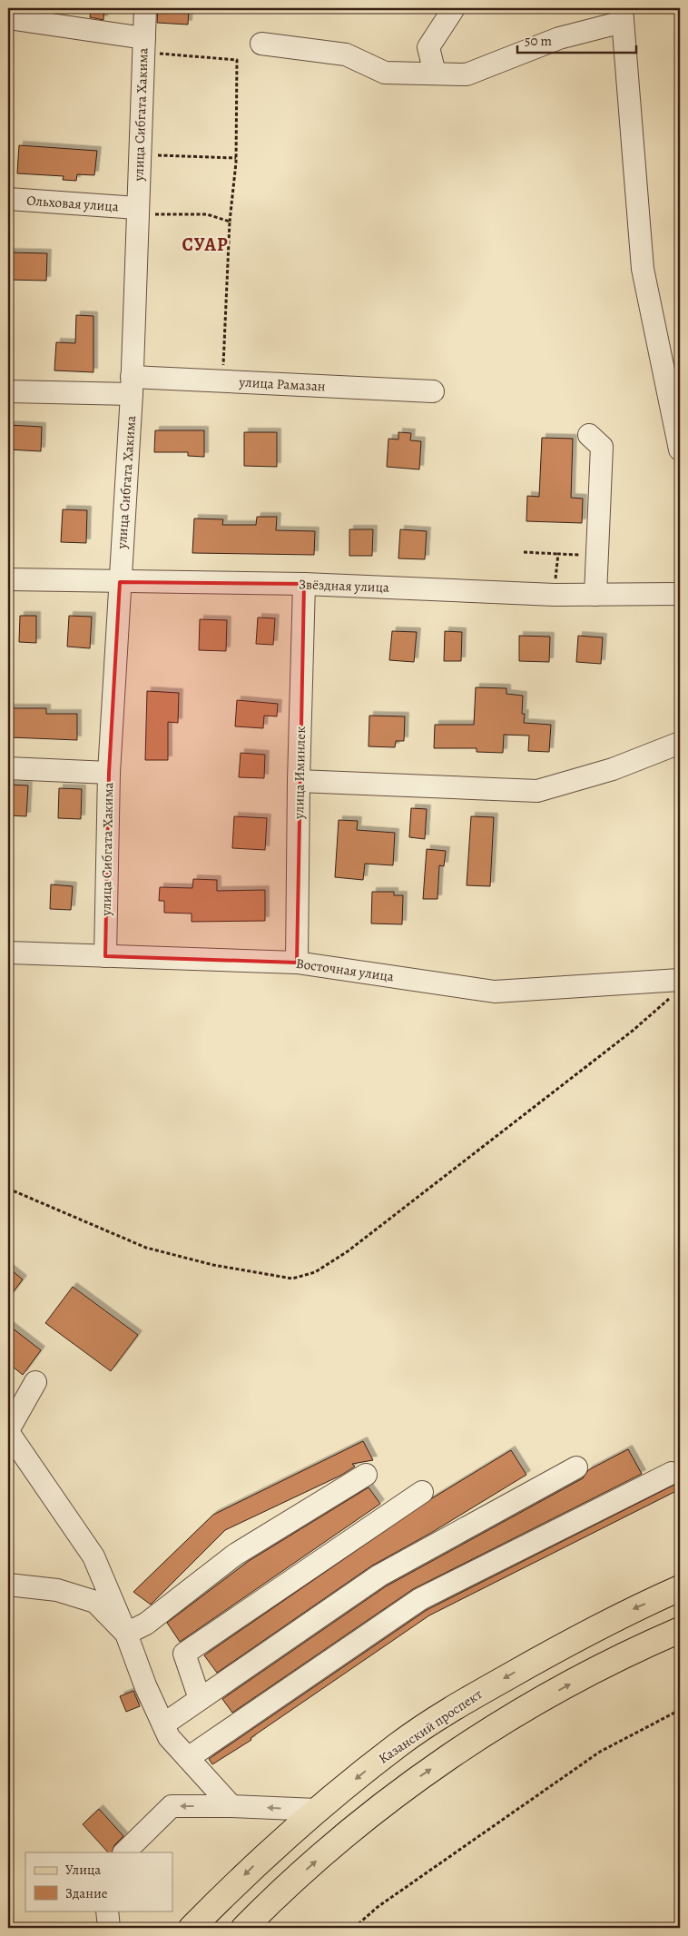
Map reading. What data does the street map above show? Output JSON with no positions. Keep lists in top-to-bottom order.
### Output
{
  "streets": {
    "main road": ["Казанский проспект"],
    "street": [
      "улица Сибгата Хакима",
      "Ольховая улица",
      "улица Рамазан",
      "Звёздная улица",
      "улица Иминлек",
      "Восточная улица"
    ]
  },
  "crossings": [
    ["улица Сибгата Хакима", "Ольховая улица"],
    ["улица Сибгата Хакима", "улица Рамазан"],
    ["улица Сибгата Хакима", "Звёздная улица"],
    ["улица Сибгата Хакима", "Восточная улица"],
    ["Звёздная улица", "улица Иминлек"],
    ["улица Иминлек", "Восточная улица"]
  ],
  "districts": ["СУАР"],
  "legend": ["Улица", "Здание"],
  "scale_bar": "50 m"
}
